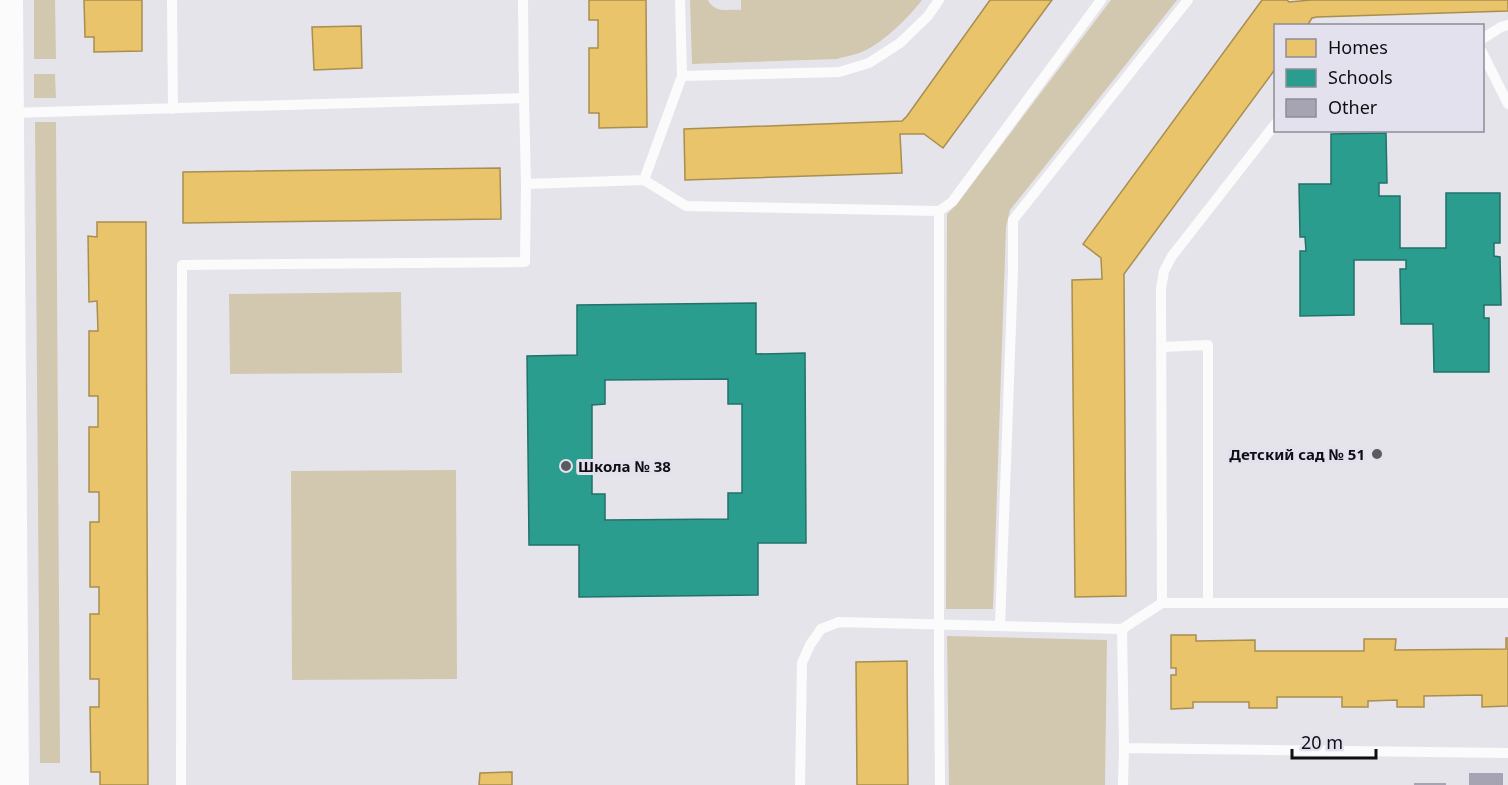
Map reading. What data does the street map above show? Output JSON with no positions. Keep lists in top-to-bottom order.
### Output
{
  "places": ["Детский сад № 51", "Школа № 38"],
  "legend": ["Homes", "Schools", "Other"],
  "scale_bar": "20 m"
}
